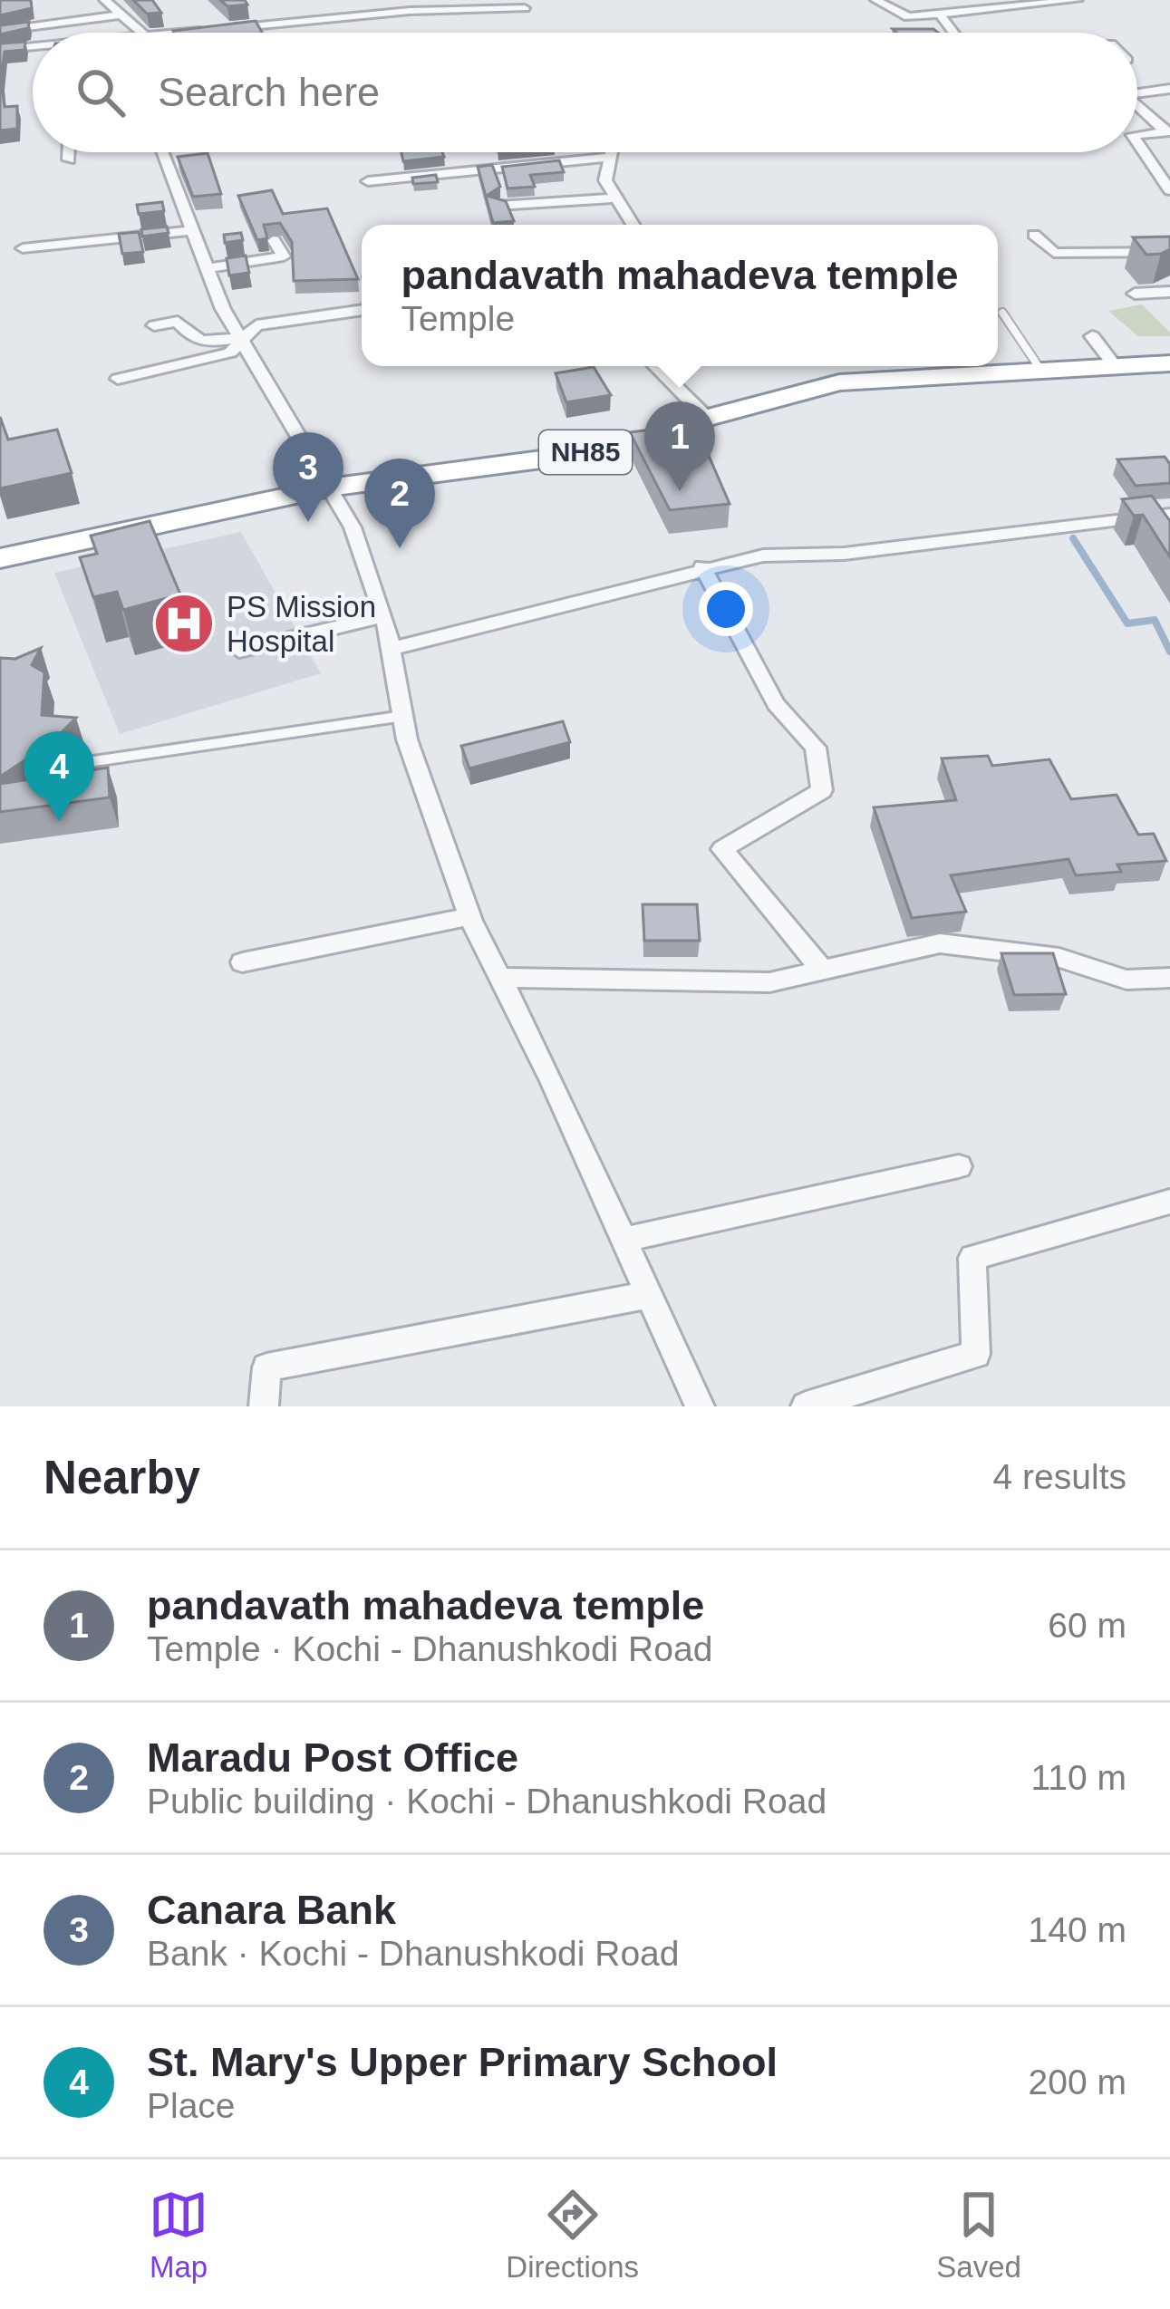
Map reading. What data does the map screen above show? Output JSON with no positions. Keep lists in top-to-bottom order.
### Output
{
  "streets": {
    "highway": ["NH85"]
  },
  "places": {
    "hospital": ["PS Mission Hospital"]
  },
  "page": {
    "search": "Search here",
    "popup": ["pandavath mahadeva temple", "Temple"],
    "pins": [
      "1",
      "3",
      "2",
      "4"
    ],
    "heading": ["Nearby", "4 results"],
    "list": [
      {
        "mark": "1",
        "name": "pandavath mahadeva temple",
        "note": "Temple · Kochi - Dhanushkodi Road",
        "value": "60 m"
      },
      {
        "mark": "2",
        "name": "Maradu Post Office",
        "note": "Public building · Kochi - Dhanushkodi Road",
        "value": "110 m"
      },
      {
        "mark": "3",
        "name": "Canara Bank",
        "note": "Bank · Kochi - Dhanushkodi Road",
        "value": "140 m"
      },
      {
        "mark": "4",
        "name": "St. Mary's Upper Primary School",
        "note": "Place",
        "value": "200 m"
      }
    ],
    "nav": ["Map", "Directions", "Saved"]
  }
}
